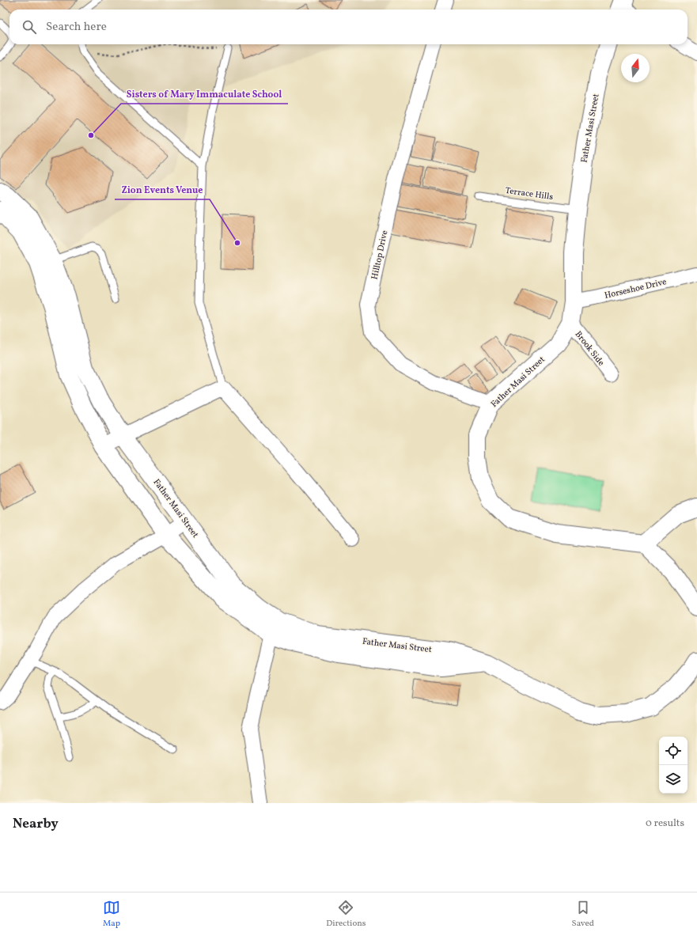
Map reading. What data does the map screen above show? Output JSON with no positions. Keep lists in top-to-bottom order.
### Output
{
  "streets": {
    "street": [
      "Father Masi Street",
      "Hilltop Drive",
      "Horseshoe Drive",
      "Brook Side"
    ],
    "lane": ["Terrace Hills"]
  },
  "crossings": [
    ["Father Masi Street", "Terrace Hills"],
    ["Father Masi Street", "Hilltop Drive"],
    ["Father Masi Street", "Horseshoe Drive"],
    ["Father Masi Street", "Brook Side"]
  ],
  "places": ["Sisters of Mary Immaculate School", "Zion Events Venue"],
  "north": "top",
  "page": {
    "search": "Search here",
    "heading": ["Nearby", "0 results"],
    "nav": ["Map", "Directions", "Saved"]
  }
}
